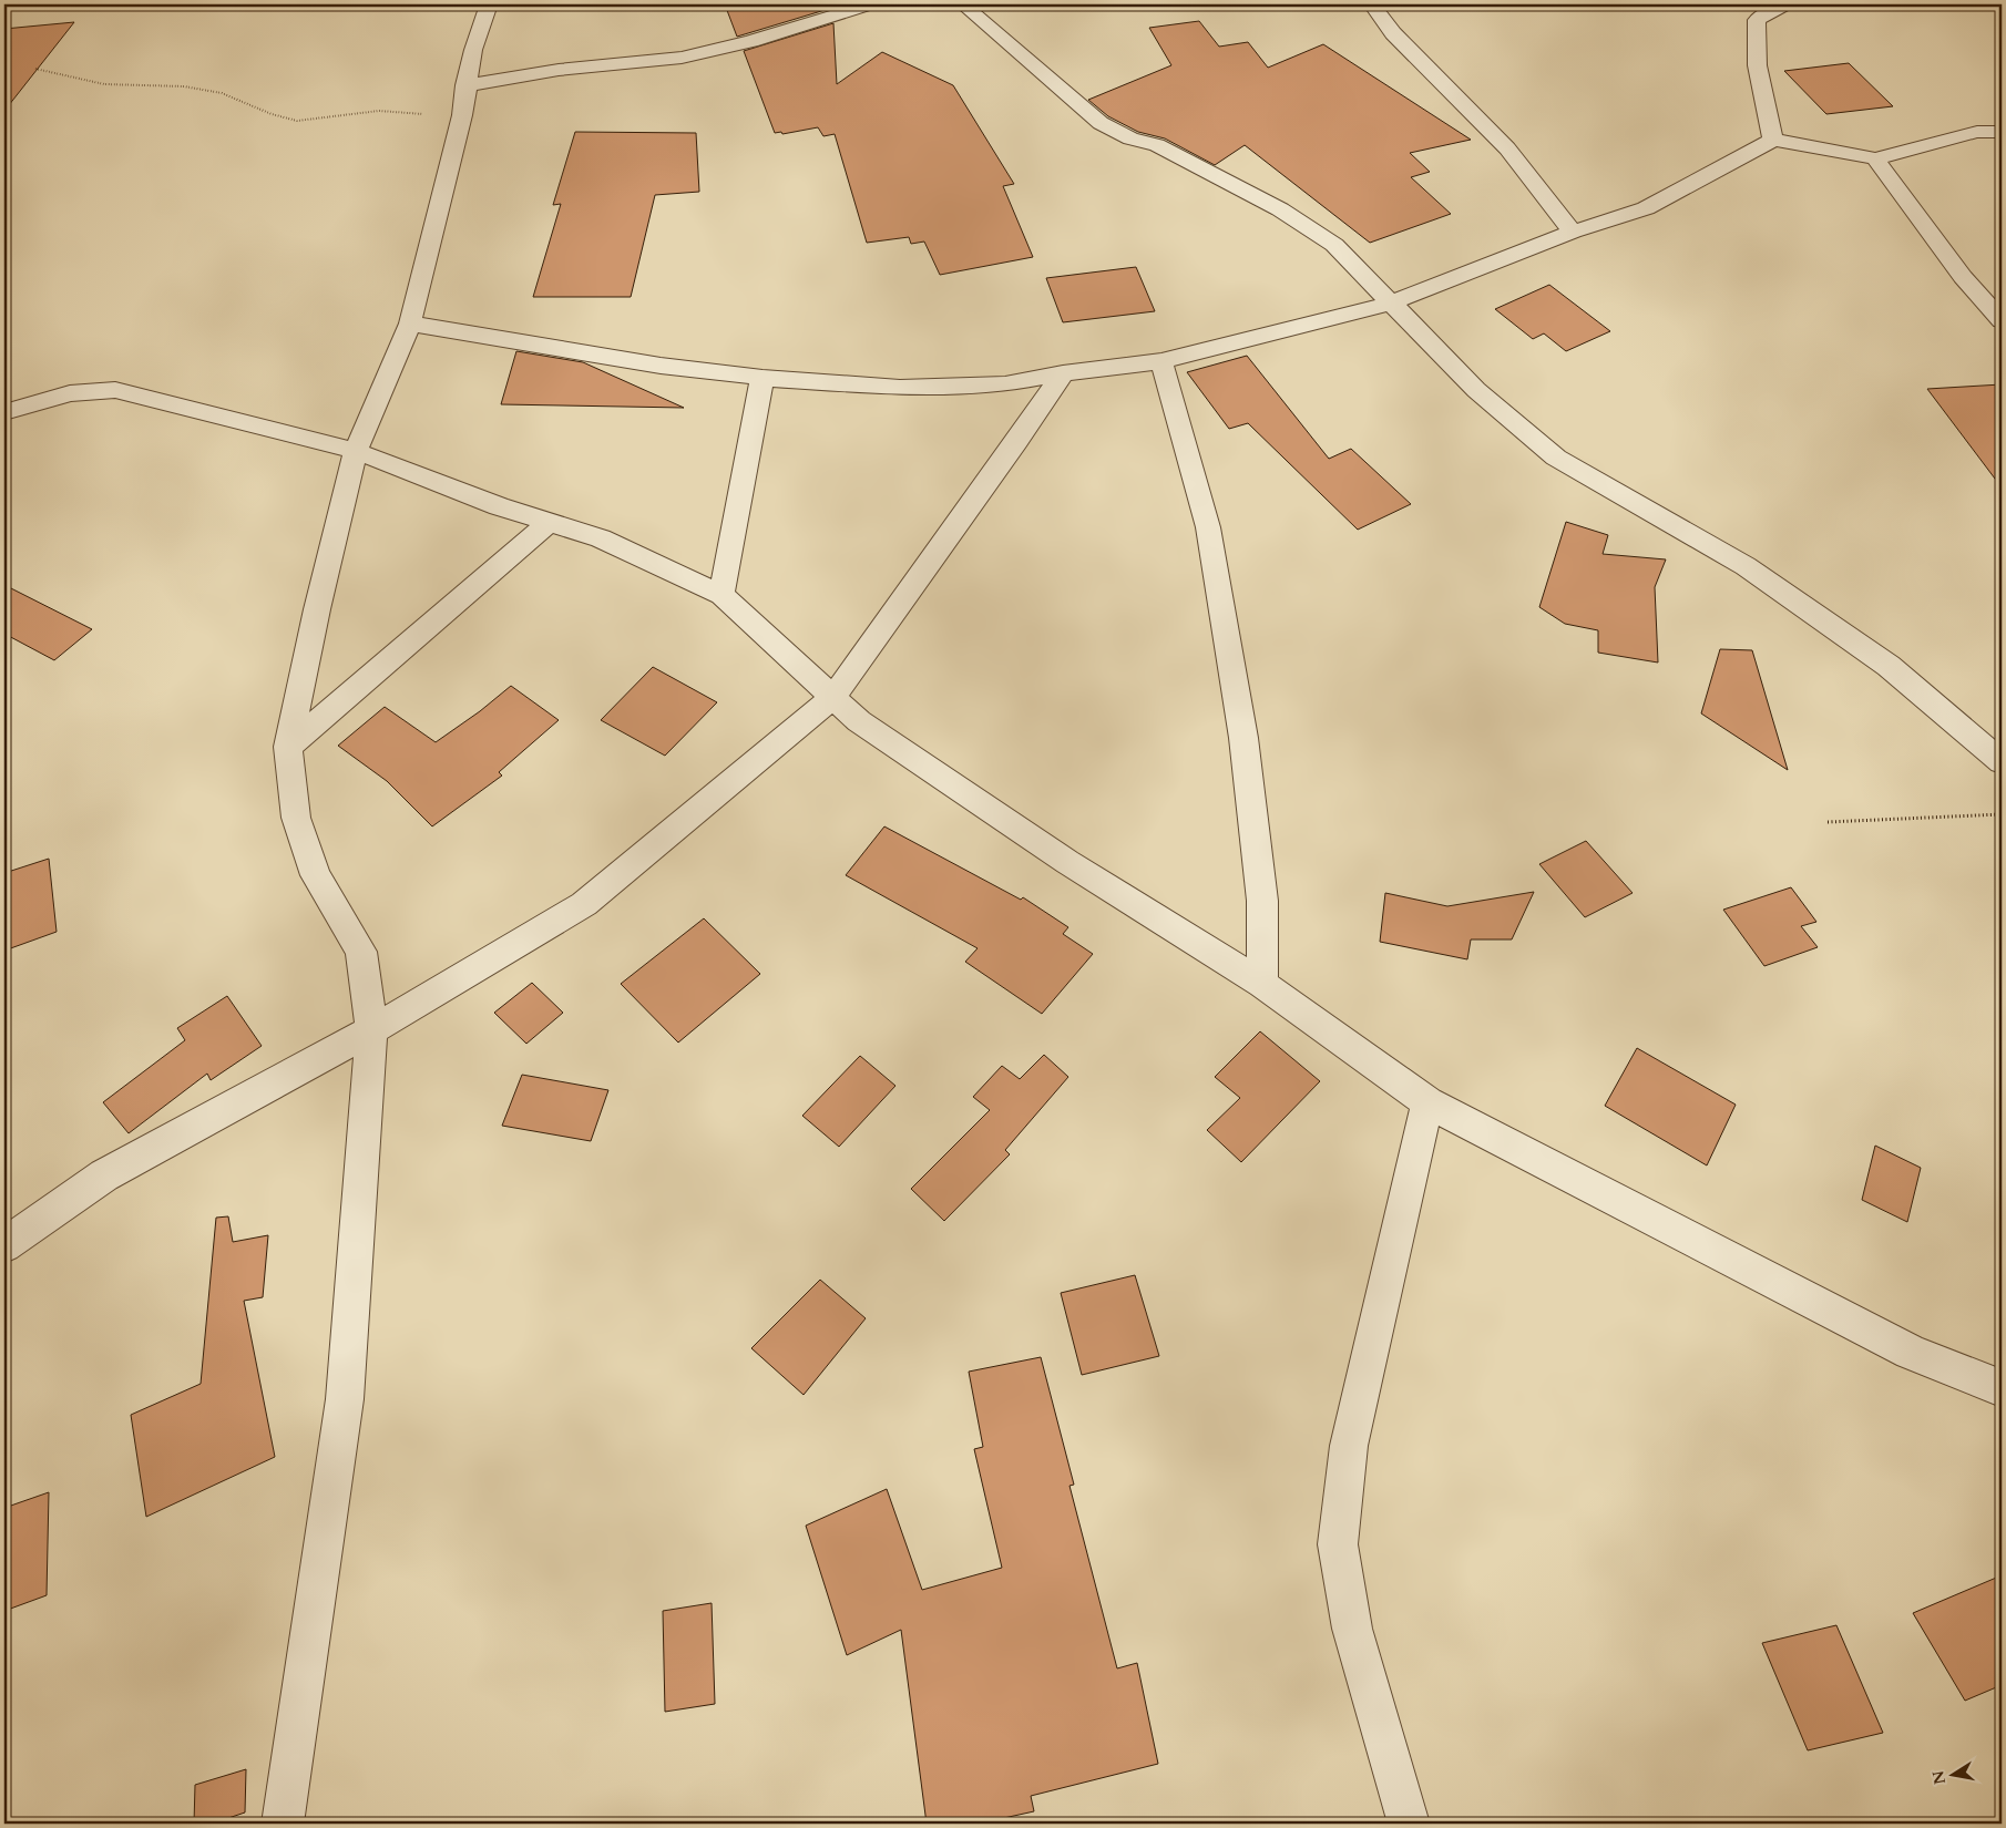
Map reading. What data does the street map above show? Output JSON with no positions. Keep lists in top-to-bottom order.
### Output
{
  "north": "left"
}
